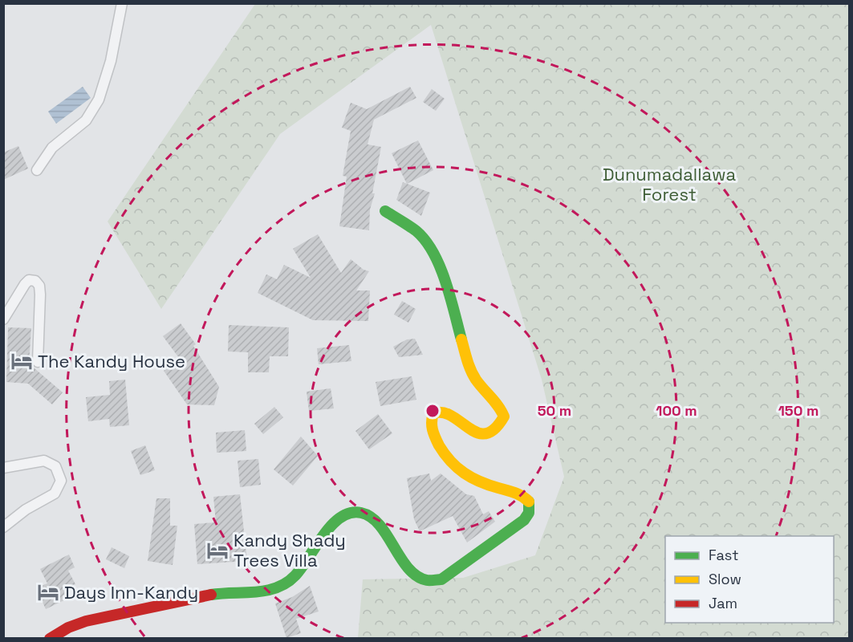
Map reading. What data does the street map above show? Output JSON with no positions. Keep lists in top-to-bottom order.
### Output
{
  "parks": ["Dunumadallawa Forest"],
  "places": {
    "hotel": ["The Kandy House", "Kandy Shady Trees Villa", "Days Inn-Kandy"]
  },
  "legend": ["Fast", "Slow", "Jam"],
  "rings": ["50 m", "100 m", "150 m"]
}
